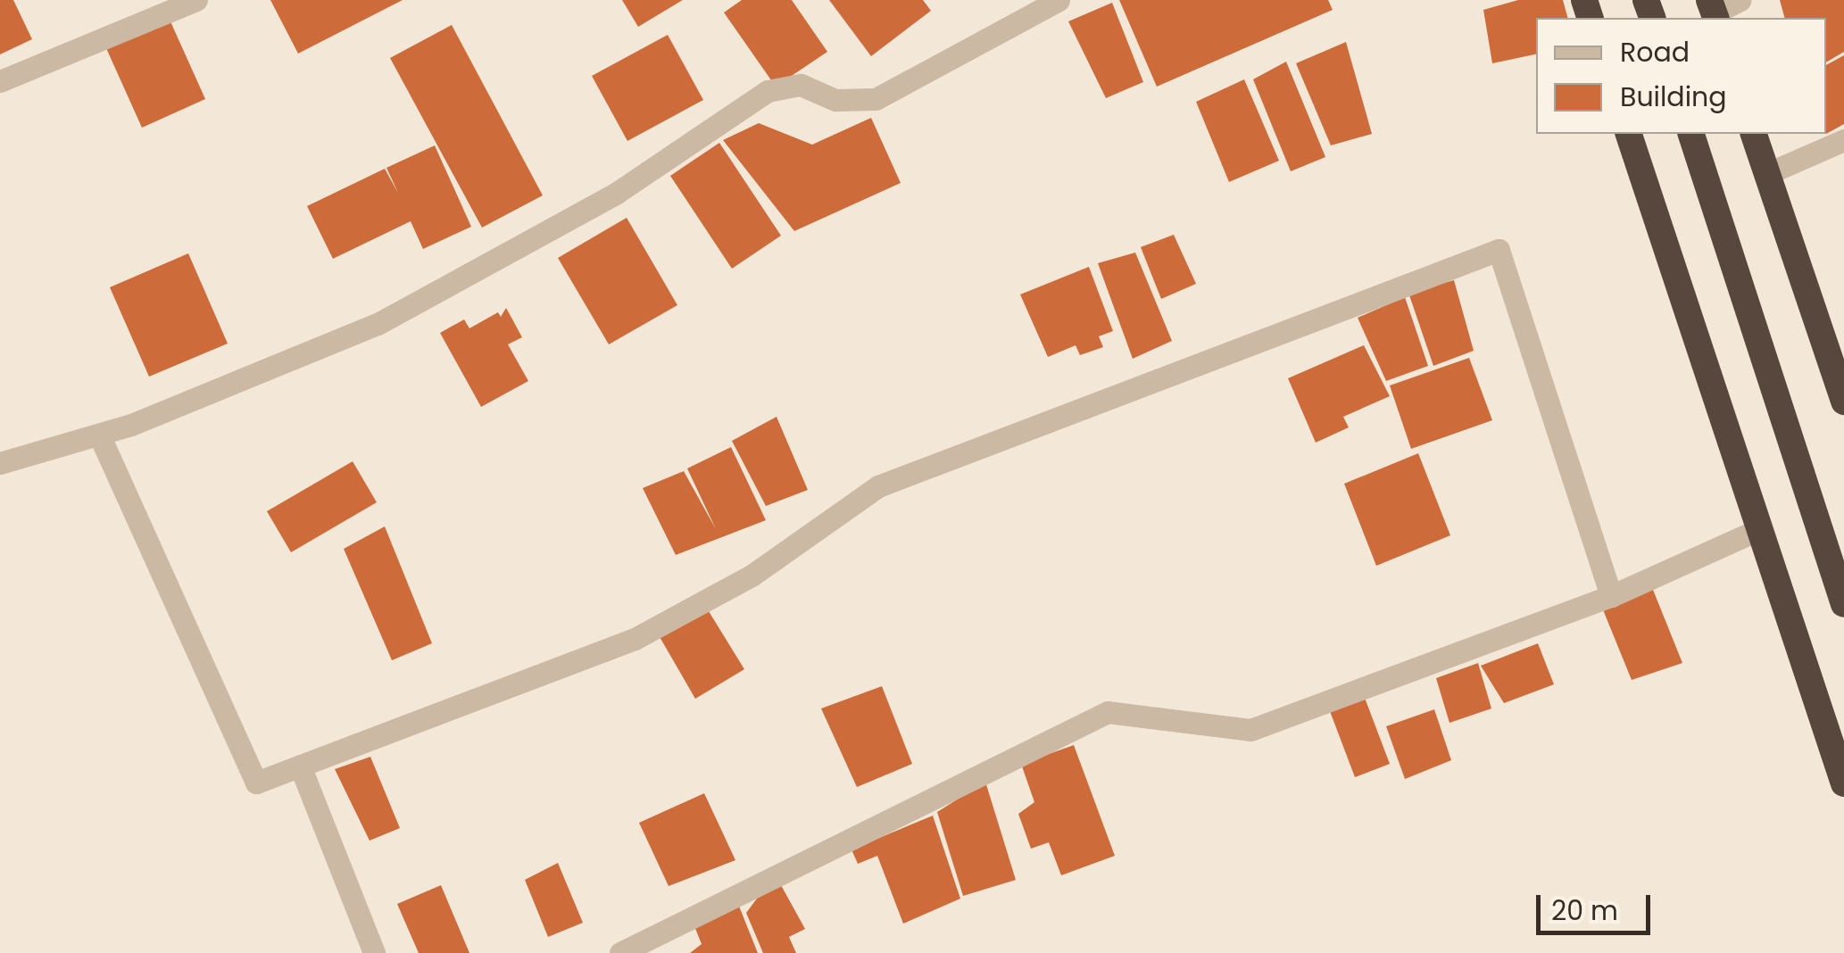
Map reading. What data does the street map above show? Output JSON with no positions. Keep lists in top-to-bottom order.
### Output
{
  "legend": ["Road", "Building"],
  "scale_bar": "20 m"
}
